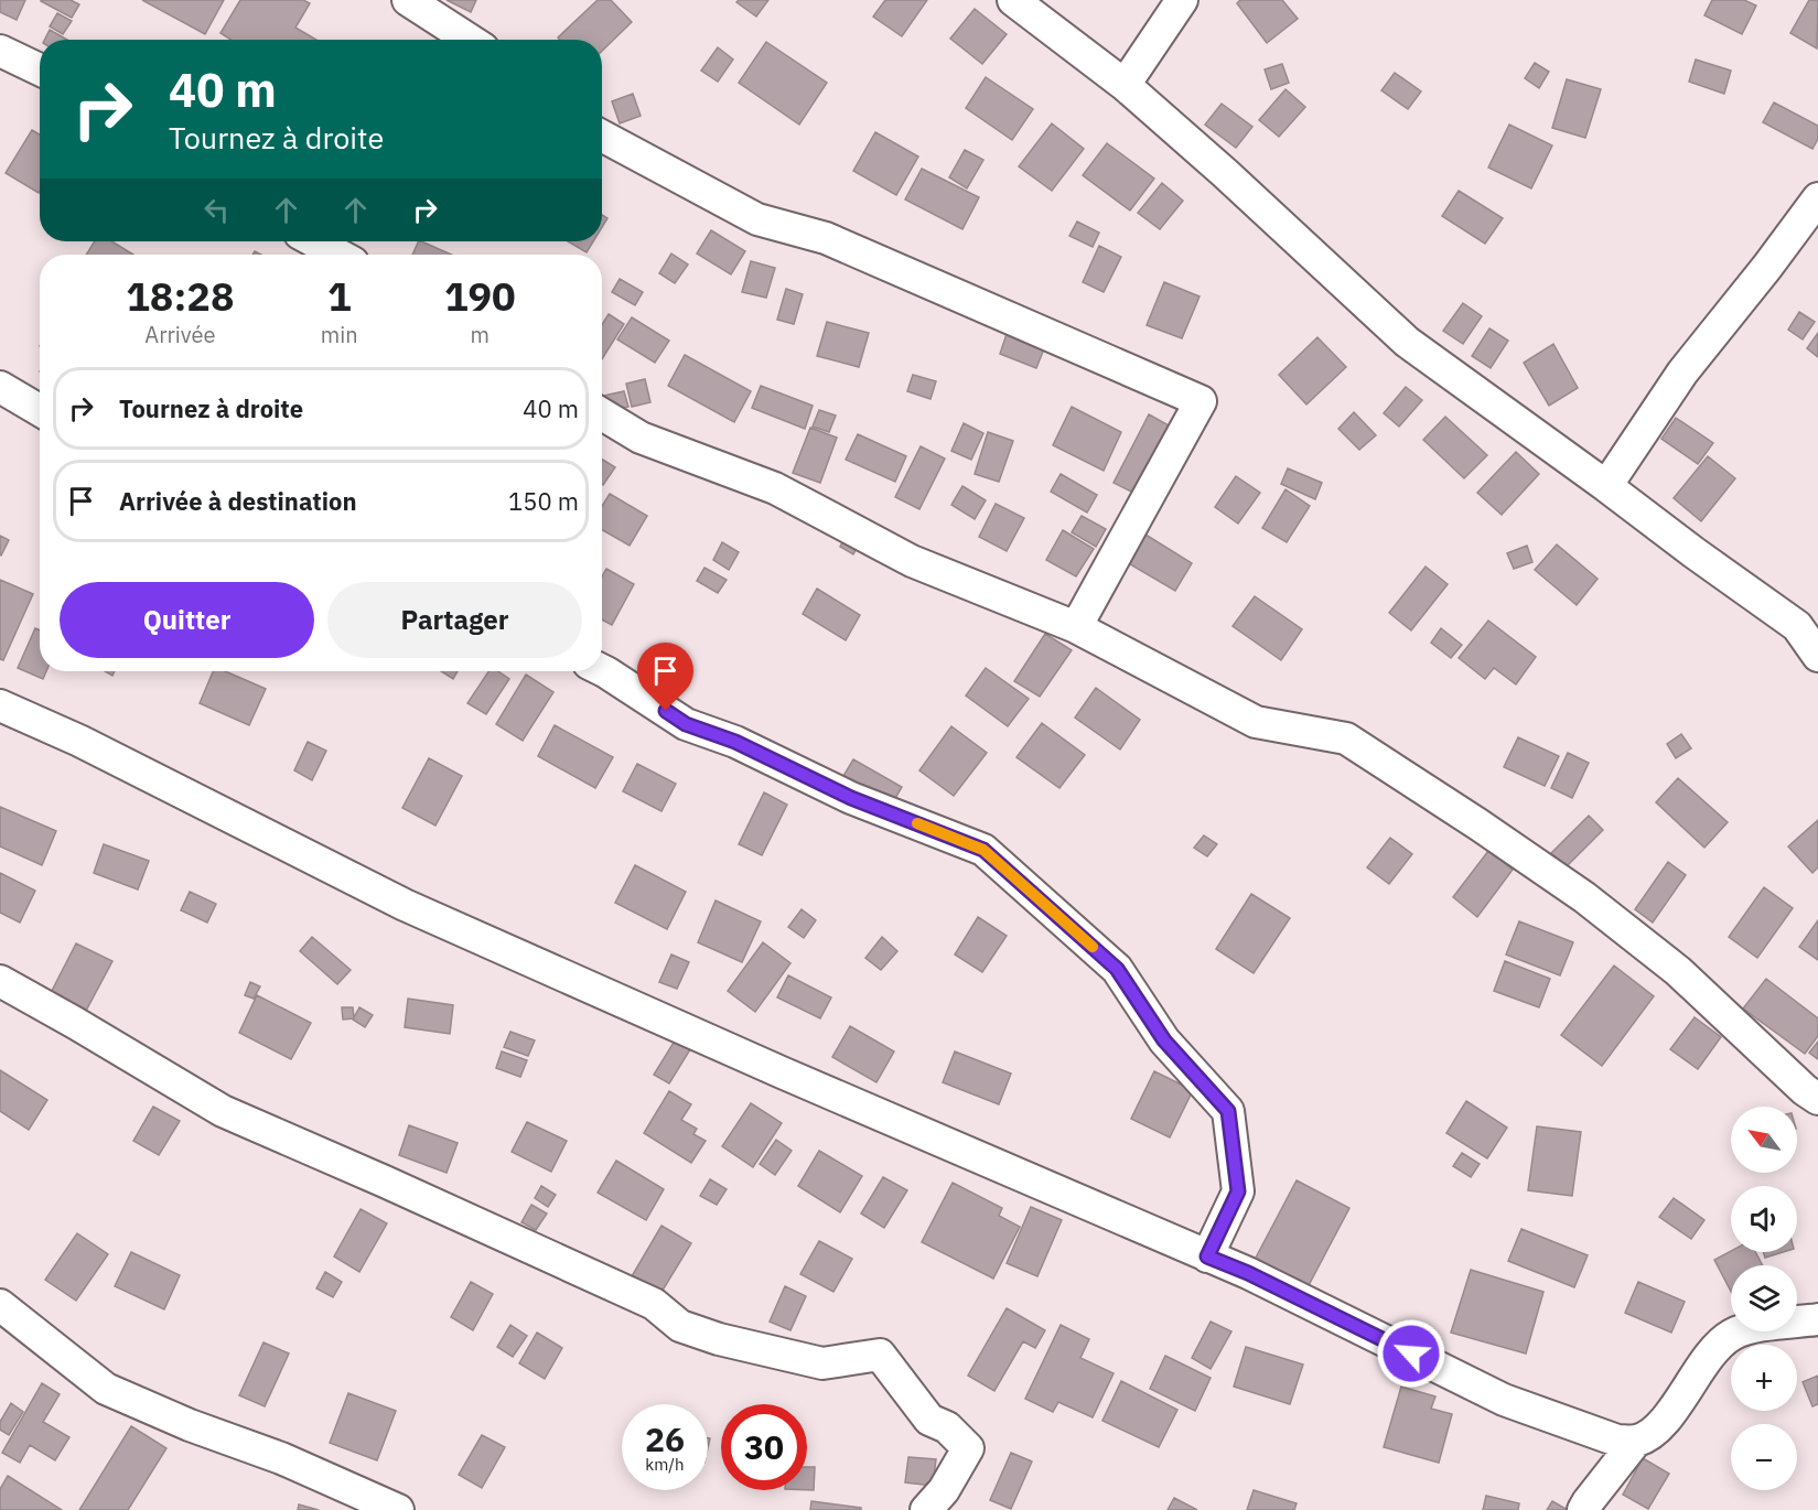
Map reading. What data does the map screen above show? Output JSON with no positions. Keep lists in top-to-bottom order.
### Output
{
  "north": "top left",
  "page": {
    "turn": ["40 m", "Tournez à droite"],
    "eta": [
      "18:28",
      "Arrivée",
      "1",
      "min",
      "190",
      "m"
    ],
    "list": [
      {
        "name": "Tournez à droite",
        "value": "40 m"
      },
      {
        "name": "Arrivée à destination",
        "value": "150 m"
      }
    ],
    "buttons": ["Quitter", "Partager"],
    "map_buttons": ["+", "−"],
    "speed": "26 km/h",
    "limit": "30"
  }
}
